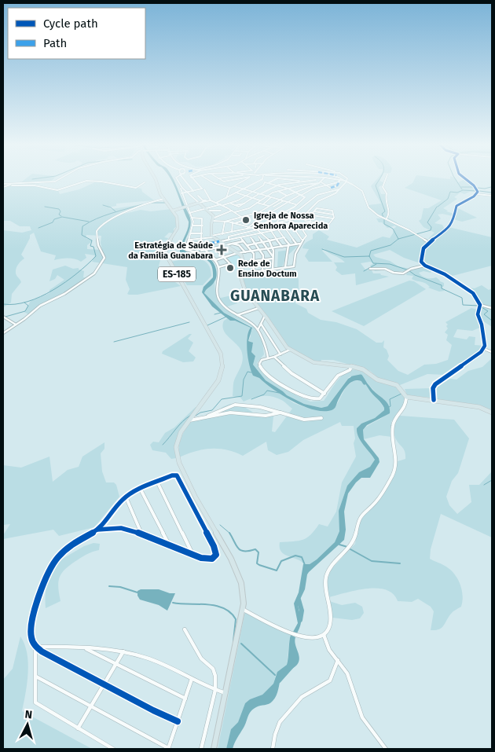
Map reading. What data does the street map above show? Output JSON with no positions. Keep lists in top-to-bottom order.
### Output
{
  "streets": {
    "main road": ["ES-185"]
  },
  "districts": ["GUANABARA"],
  "places": {
    "other": ["Igreja de Nossa Senhora Aparecida", "Rede de Ensino Doctum"],
    "health": ["Estratégia de Saúde da Família Guanabara"]
  },
  "legend": ["Cycle path", "Path"],
  "north": "top"
}
